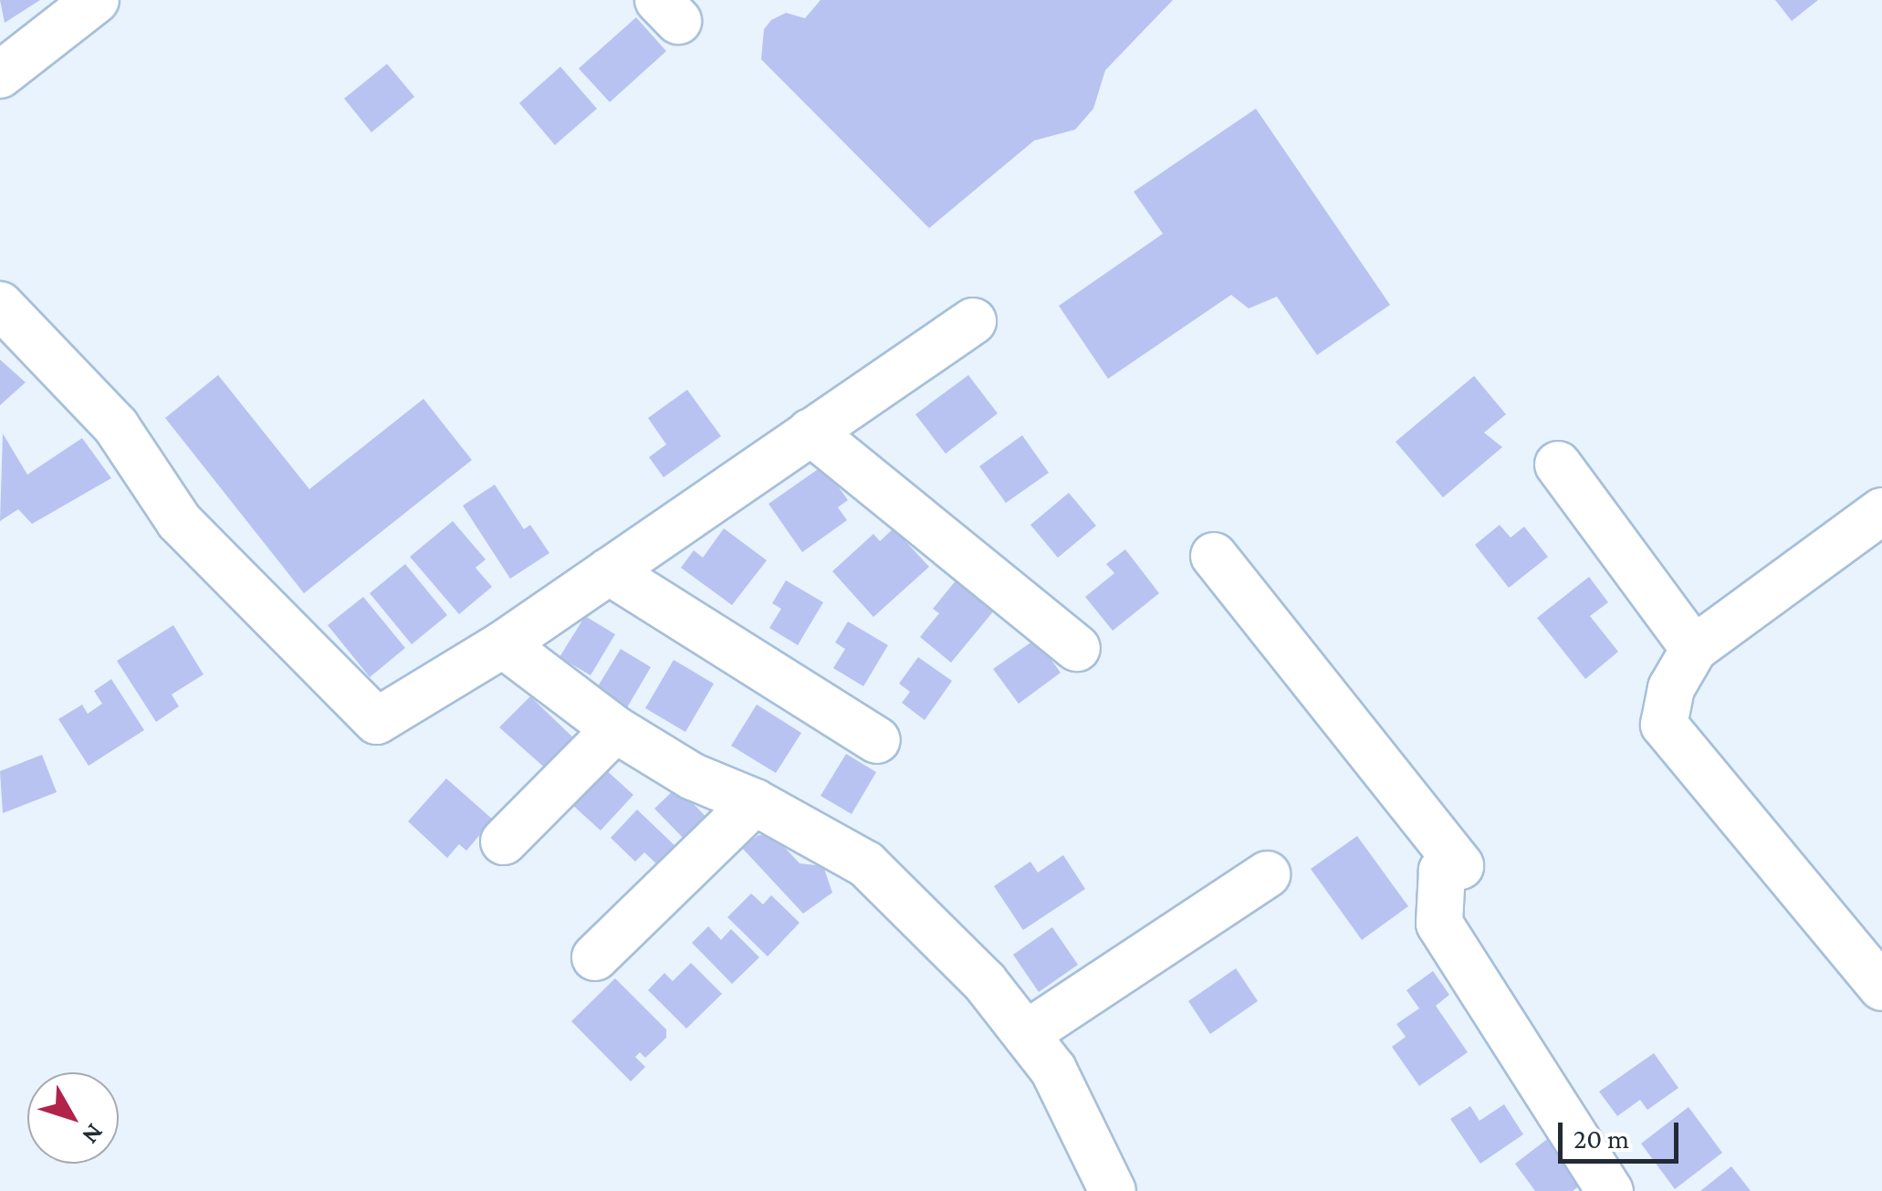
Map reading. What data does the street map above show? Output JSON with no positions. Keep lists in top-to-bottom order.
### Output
{
  "scale_bar": "20 m",
  "north": "bottom right"
}
